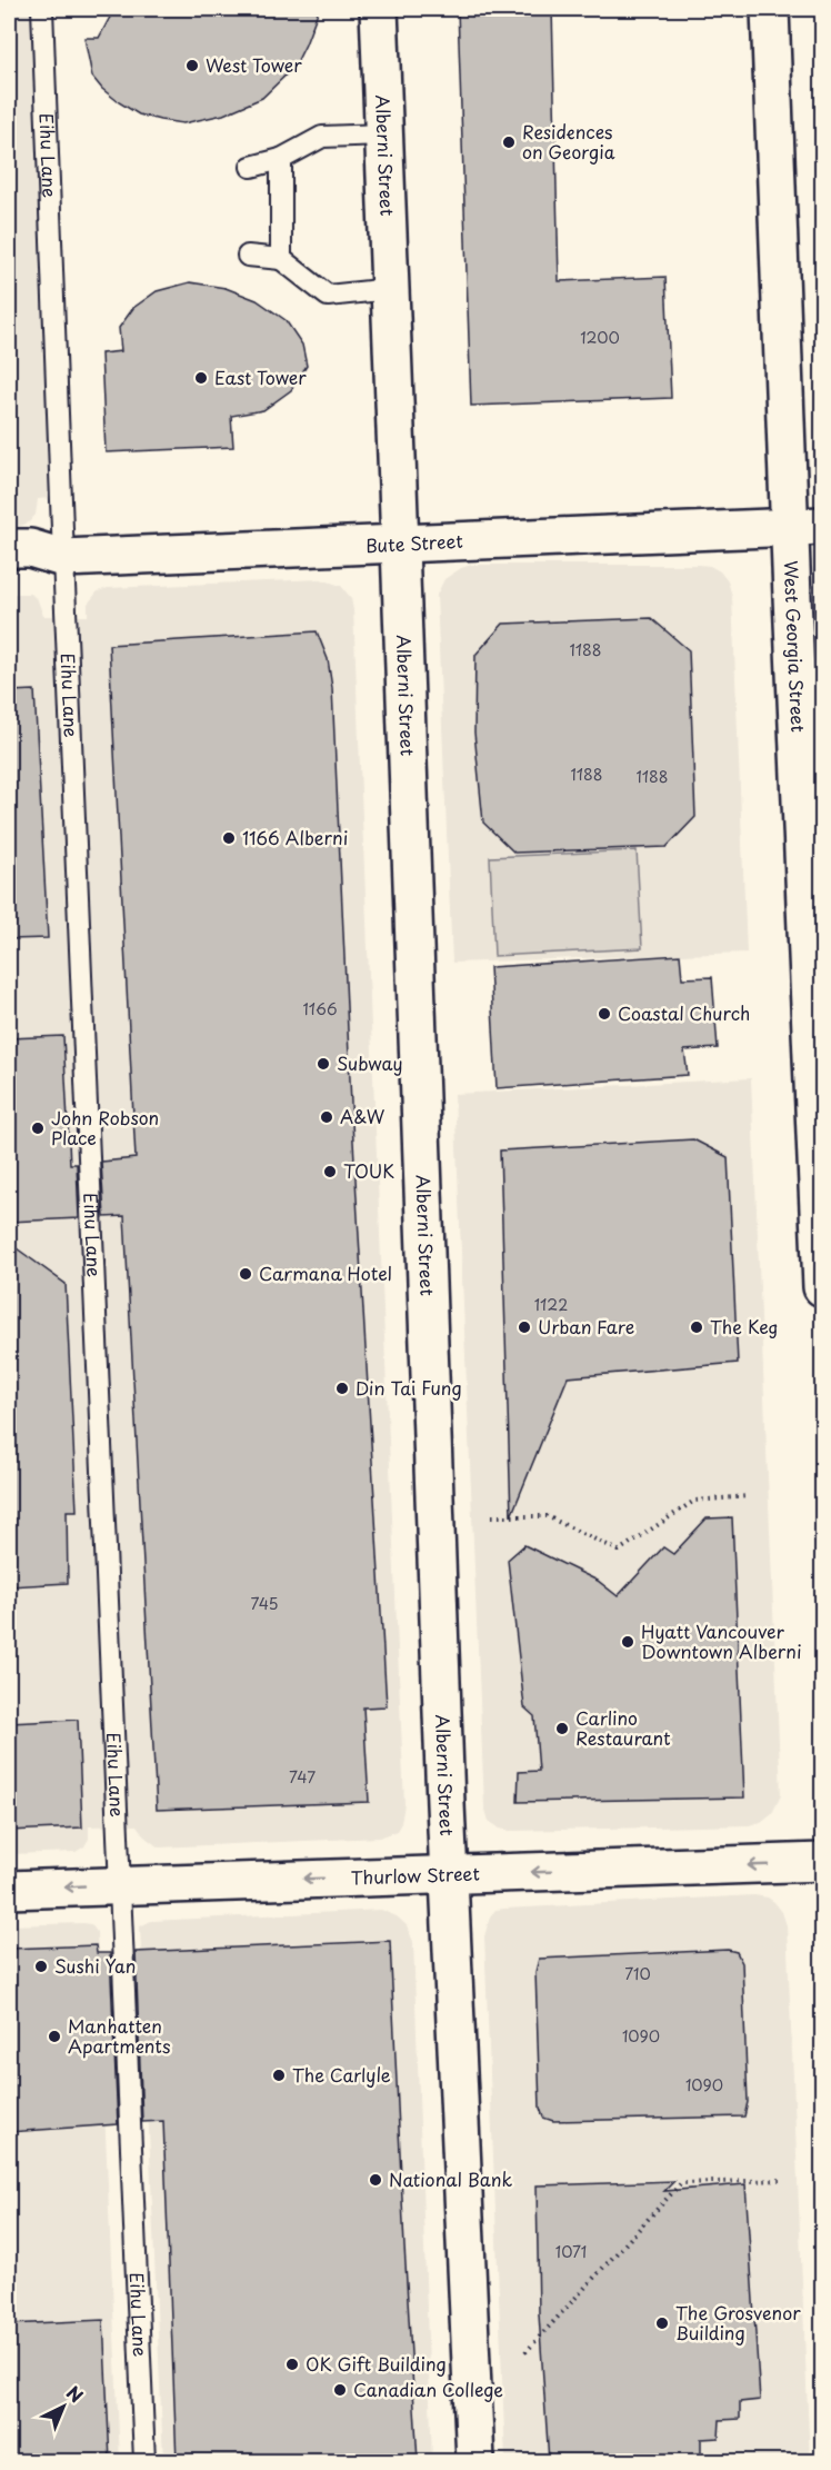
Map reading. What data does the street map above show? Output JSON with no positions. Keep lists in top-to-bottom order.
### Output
{
  "streets": {
    "main road": [
      "Alberni Street",
      "Bute Street",
      "West Georgia Street",
      "Thurlow Street"
    ],
    "lane": ["Eihu Lane"]
  },
  "crossings": [
    ["Eihu Lane", "Bute Street"],
    ["Eihu Lane", "Thurlow Street"],
    ["Alberni Street", "Bute Street"],
    ["Alberni Street", "Thurlow Street"],
    ["Bute Street", "West Georgia Street"]
  ],
  "one_way": ["Thurlow Street"],
  "places": [
    "West Tower",
    "Residences on Georgia",
    "East Tower",
    "1166 Alberni",
    "Coastal Church",
    "Subway",
    "A&W",
    "John Robson Place",
    "TOUK",
    "Carmana Hotel",
    "Urban Fare",
    "The Keg",
    "Din Tai Fung",
    "Hyatt Vancouver Downtown Alberni",
    "Carlino Restaurant",
    "Sushi Yan",
    "Manhatten Apartments",
    "The Carlyle",
    "National Bank",
    "The Grosvenor Building",
    "OK Gift Building",
    "Canadian College"
  ],
  "house_numbers": [
    "1200",
    "1188",
    "1188",
    "1188",
    "1166",
    "1122",
    "745",
    "747",
    "710",
    "1090",
    "1090",
    "1071"
  ],
  "north": "top right"
}
